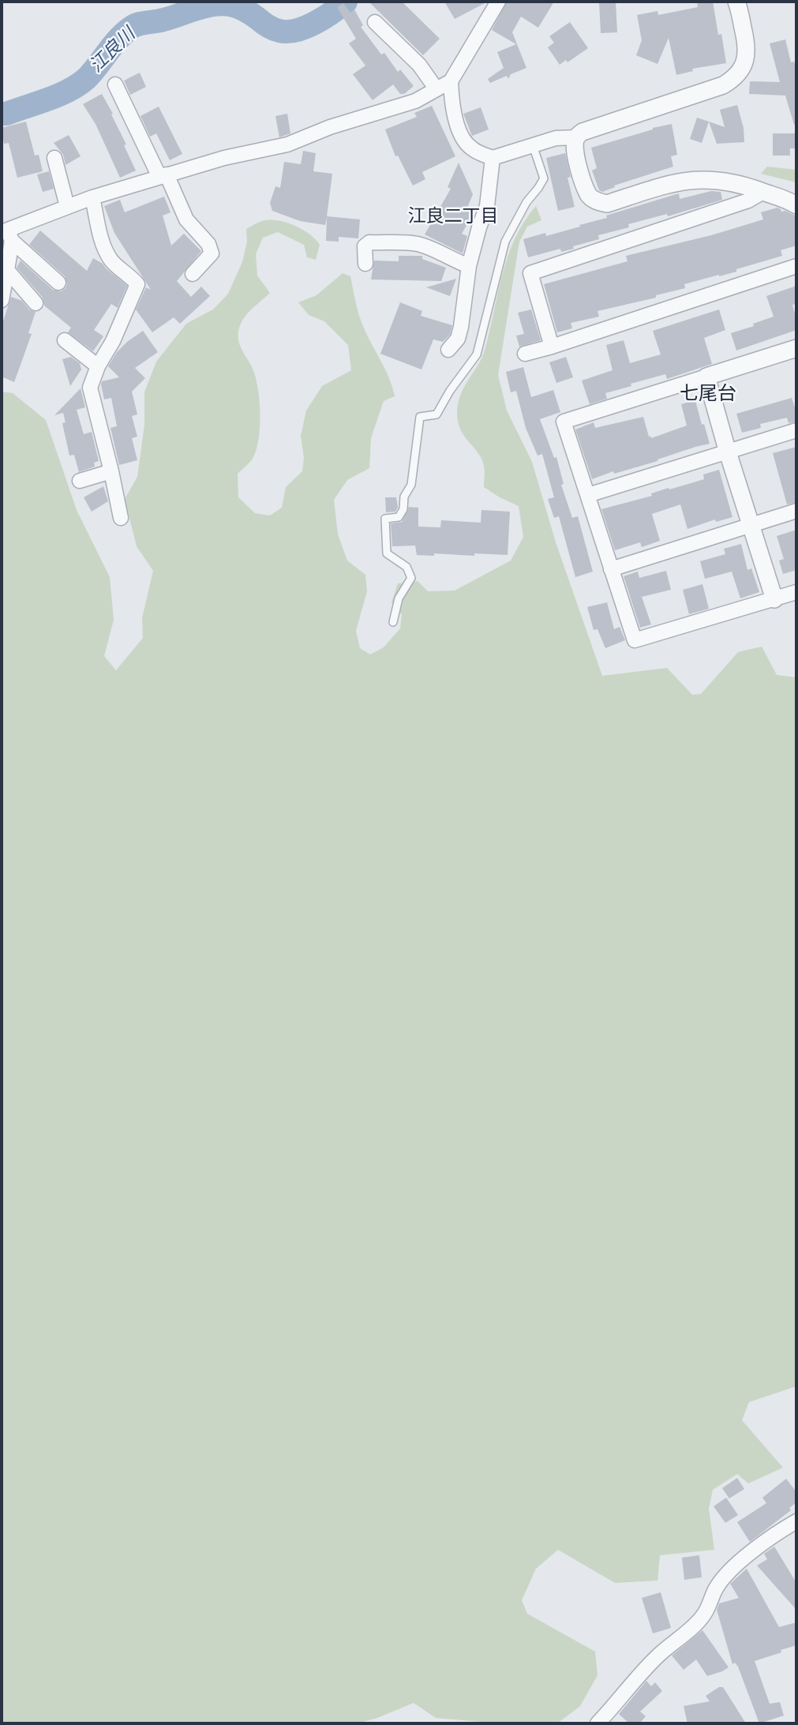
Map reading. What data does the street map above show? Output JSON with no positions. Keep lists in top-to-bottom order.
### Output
{
  "districts": ["江良二丁目", "七尾台"],
  "water": ["江良川"]
}
